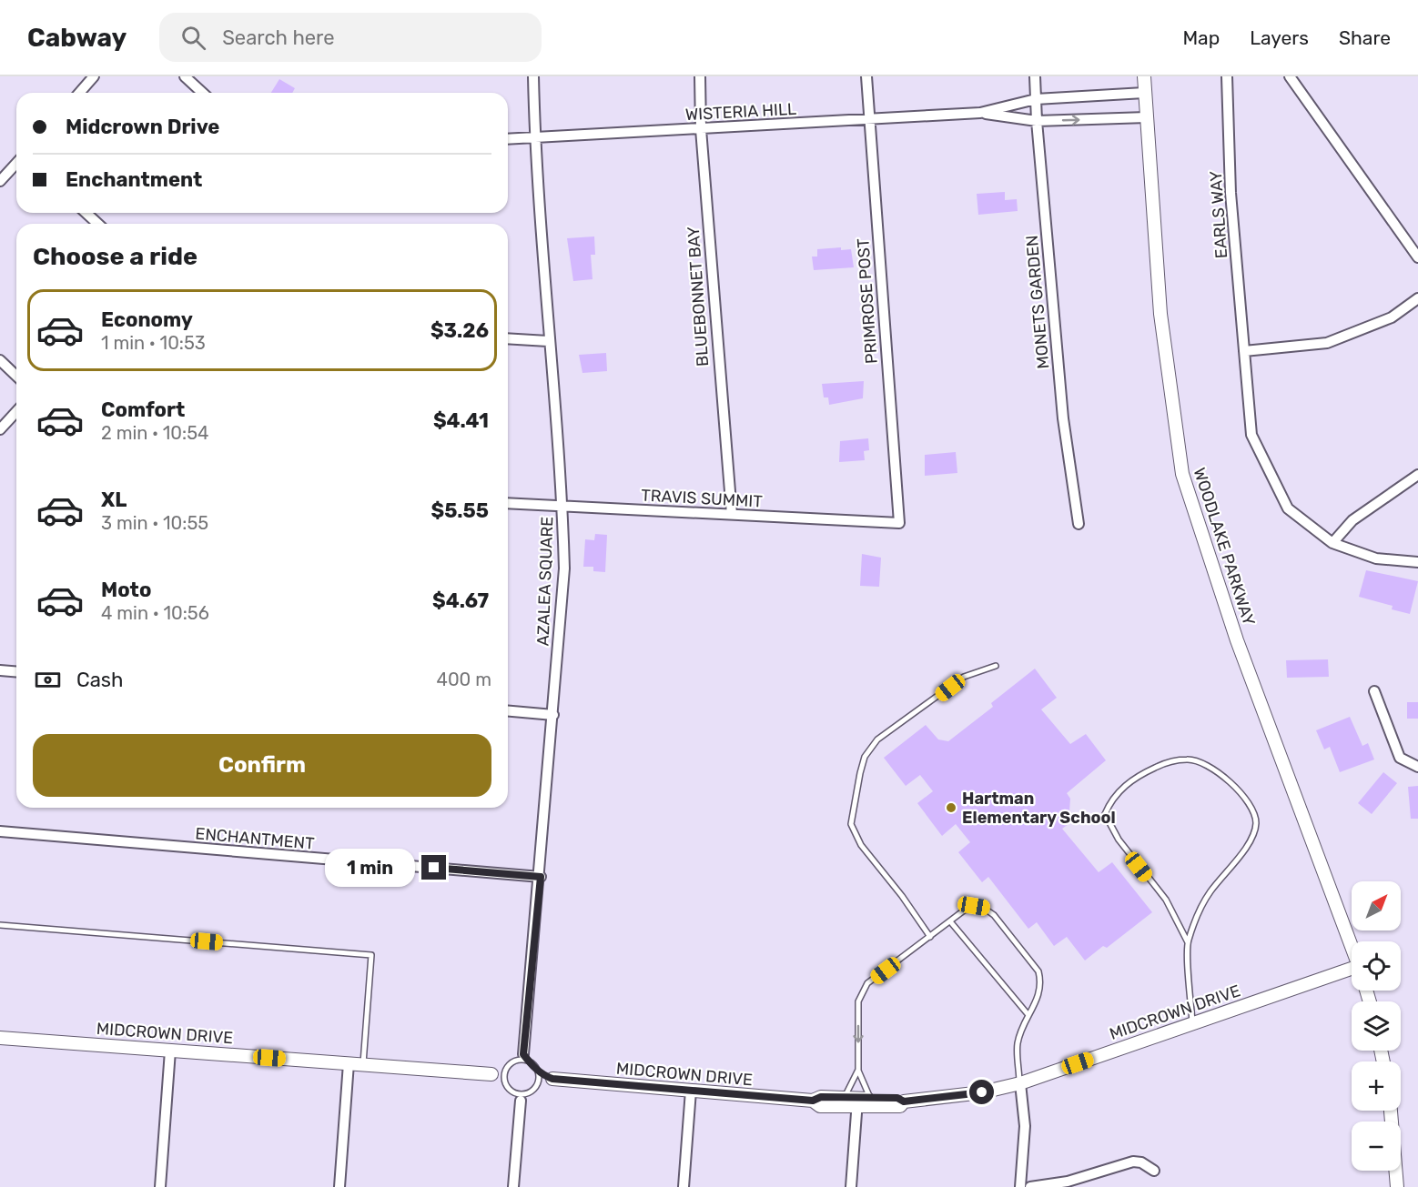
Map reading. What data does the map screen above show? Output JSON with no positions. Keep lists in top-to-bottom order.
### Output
{
  "streets": {
    "street": [
      "WISTERIA HILL",
      "EARLS WAY",
      "BLUEBONNET BAY",
      "PRIMROSE POST",
      "MONETS GARDEN",
      "TRAVIS SUMMIT",
      "WOODLAKE PARKWAY",
      "AZALEA SQUARE",
      "ENCHANTMENT",
      "MIDCROWN DRIVE"
    ]
  },
  "crossings": [
    ["WISTERIA HILL", "BLUEBONNET BAY"],
    ["WISTERIA HILL", "PRIMROSE POST"],
    ["WISTERIA HILL", "MONETS GARDEN"],
    ["WISTERIA HILL", "WOODLAKE PARKWAY"],
    ["WISTERIA HILL", "AZALEA SQUARE"],
    ["BLUEBONNET BAY", "TRAVIS SUMMIT"],
    ["PRIMROSE POST", "TRAVIS SUMMIT"],
    ["TRAVIS SUMMIT", "AZALEA SQUARE"],
    ["AZALEA SQUARE", "ENCHANTMENT"]
  ],
  "places": ["Hartman Elementary School"],
  "north": "top right",
  "page": {
    "header": "Cabway",
    "search": "Search here",
    "nav": ["Map", "Layers", "Share"],
    "banner": ["Midcrown Drive", "Enchantment"],
    "heading": "Choose a ride",
    "list": [
      {
        "name": "Economy",
        "note": "1 min · 10:53",
        "value": "$3.26"
      },
      {
        "name": "Comfort",
        "note": "2 min · 10:54",
        "value": "$4.41"
      },
      {
        "name": "XL",
        "note": "3 min · 10:55",
        "value": "$5.55"
      },
      {
        "name": "Moto",
        "note": "4 min · 10:56",
        "value": "$4.67"
      }
    ],
    "pay": ["Cash", "400 m"],
    "buttons": "Confirm",
    "bubble": "1 min",
    "map_buttons": ["+", "−"]
  }
}
